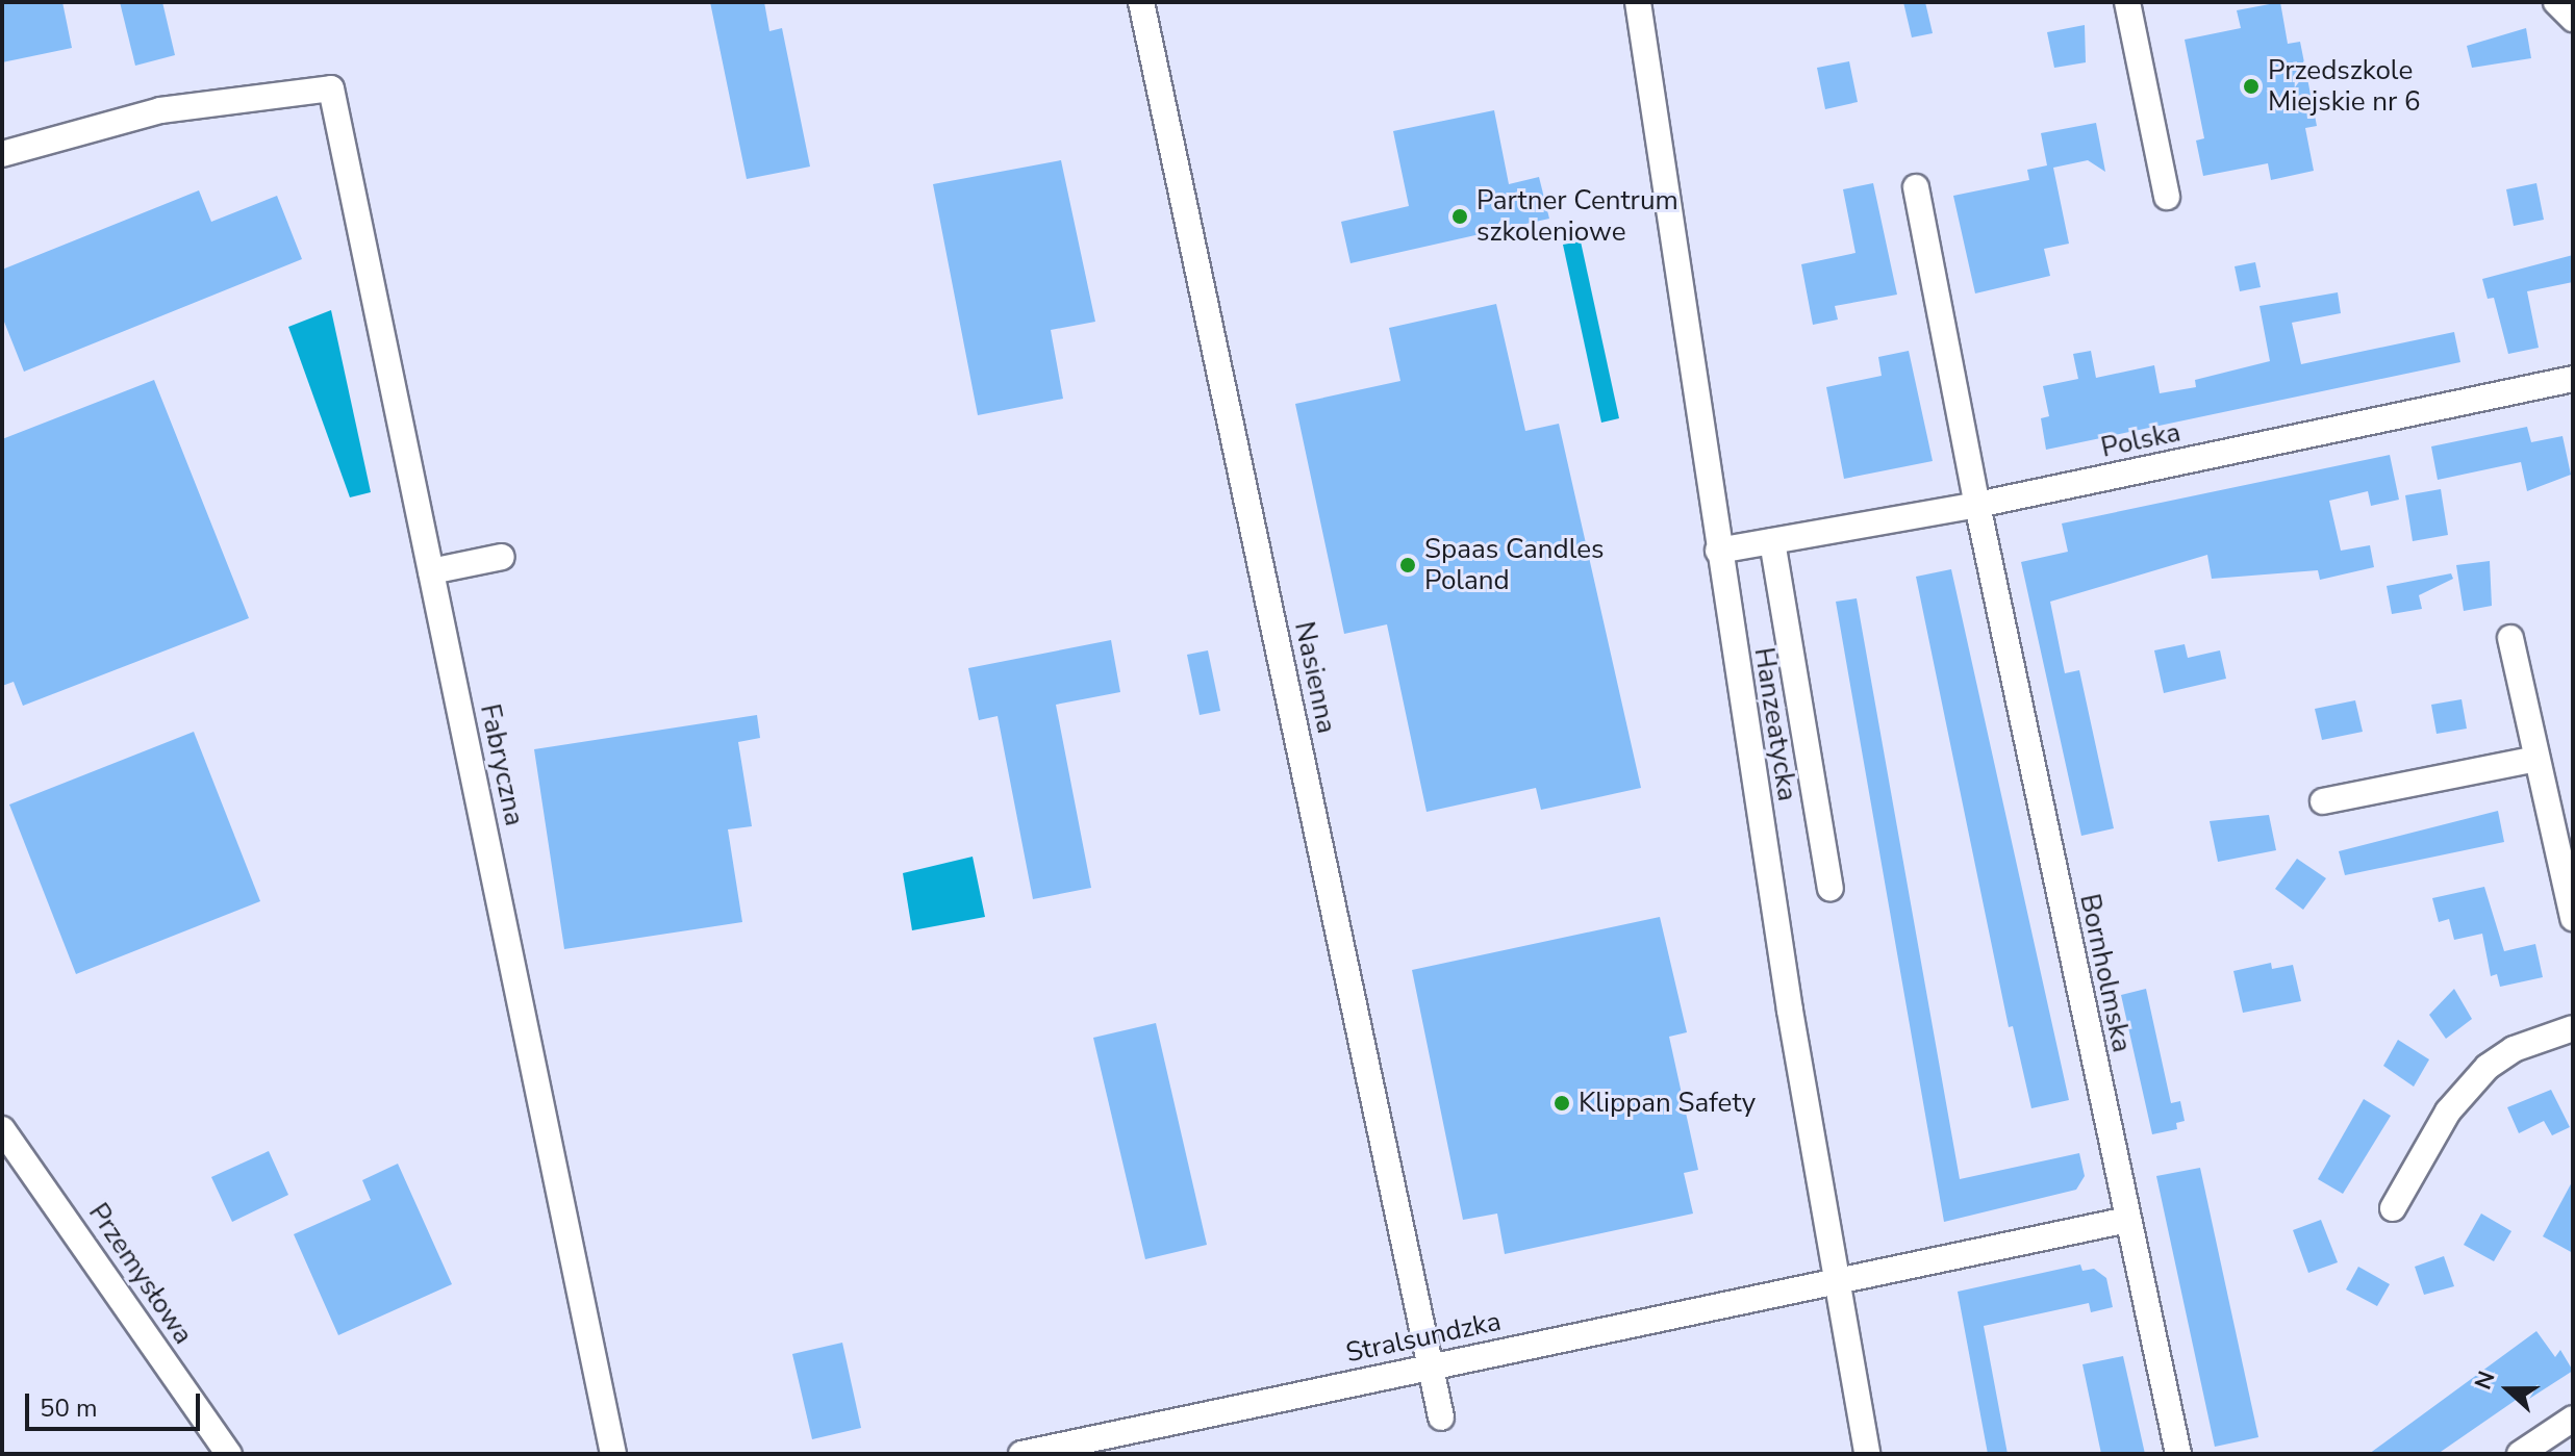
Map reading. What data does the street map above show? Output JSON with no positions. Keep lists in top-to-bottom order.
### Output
{
  "streets": {
    "street": [
      "Polska",
      "Nasienna",
      "Hanzeatycka",
      "Fabryczna",
      "Bornholmska",
      "Przemysłowa",
      "Stralsundzka"
    ]
  },
  "crossings": [
    ["Polska", "Hanzeatycka"],
    ["Polska", "Bornholmska"],
    ["Nasienna", "Stralsundzka"],
    ["Hanzeatycka", "Stralsundzka"],
    ["Bornholmska", "Stralsundzka"]
  ],
  "places": [
    "Przedszkole Miejskie nr 6",
    "Partner Centrum szkoleniowe",
    "Spaas Candles Poland",
    "Klippan Safety"
  ],
  "scale_bar": "50 m",
  "north": "left"
}
